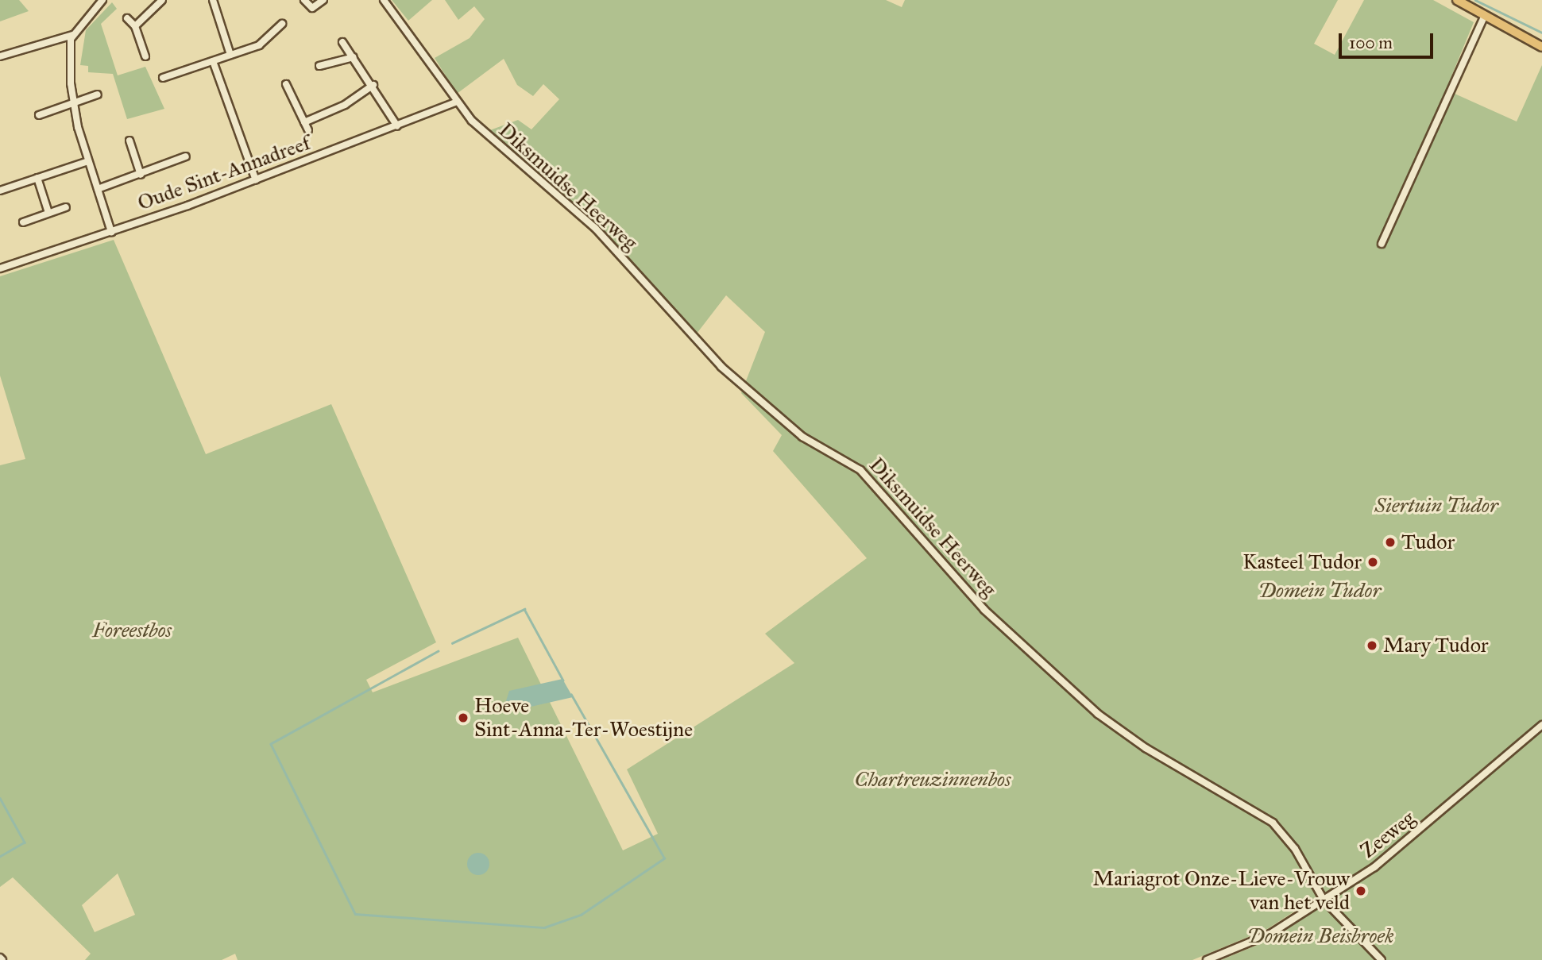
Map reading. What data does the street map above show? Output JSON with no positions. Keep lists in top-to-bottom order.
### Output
{
  "streets": {
    "street": ["Oude Sint-Annadreef", "Diksmuidse Heerweg", "Zeeweg"]
  },
  "crossings": [
    ["Oude Sint-Annadreef", "Diksmuidse Heerweg"],
    ["Diksmuidse Heerweg", "Zeeweg"]
  ],
  "parks": [
    "Siertuin Tudor",
    "Domein Tudor",
    "Foreestbos",
    "Chartreuzinnenbos",
    "Domein Beisbroek"
  ],
  "places": [
    "Tudor",
    "Kasteel Tudor",
    "Mary Tudor",
    "Hoeve Sint-Anna-Ter-Woestijne",
    "Mariagrot Onze-Lieve-Vrouw van het veld"
  ],
  "scale_bar": "100 m"
}
